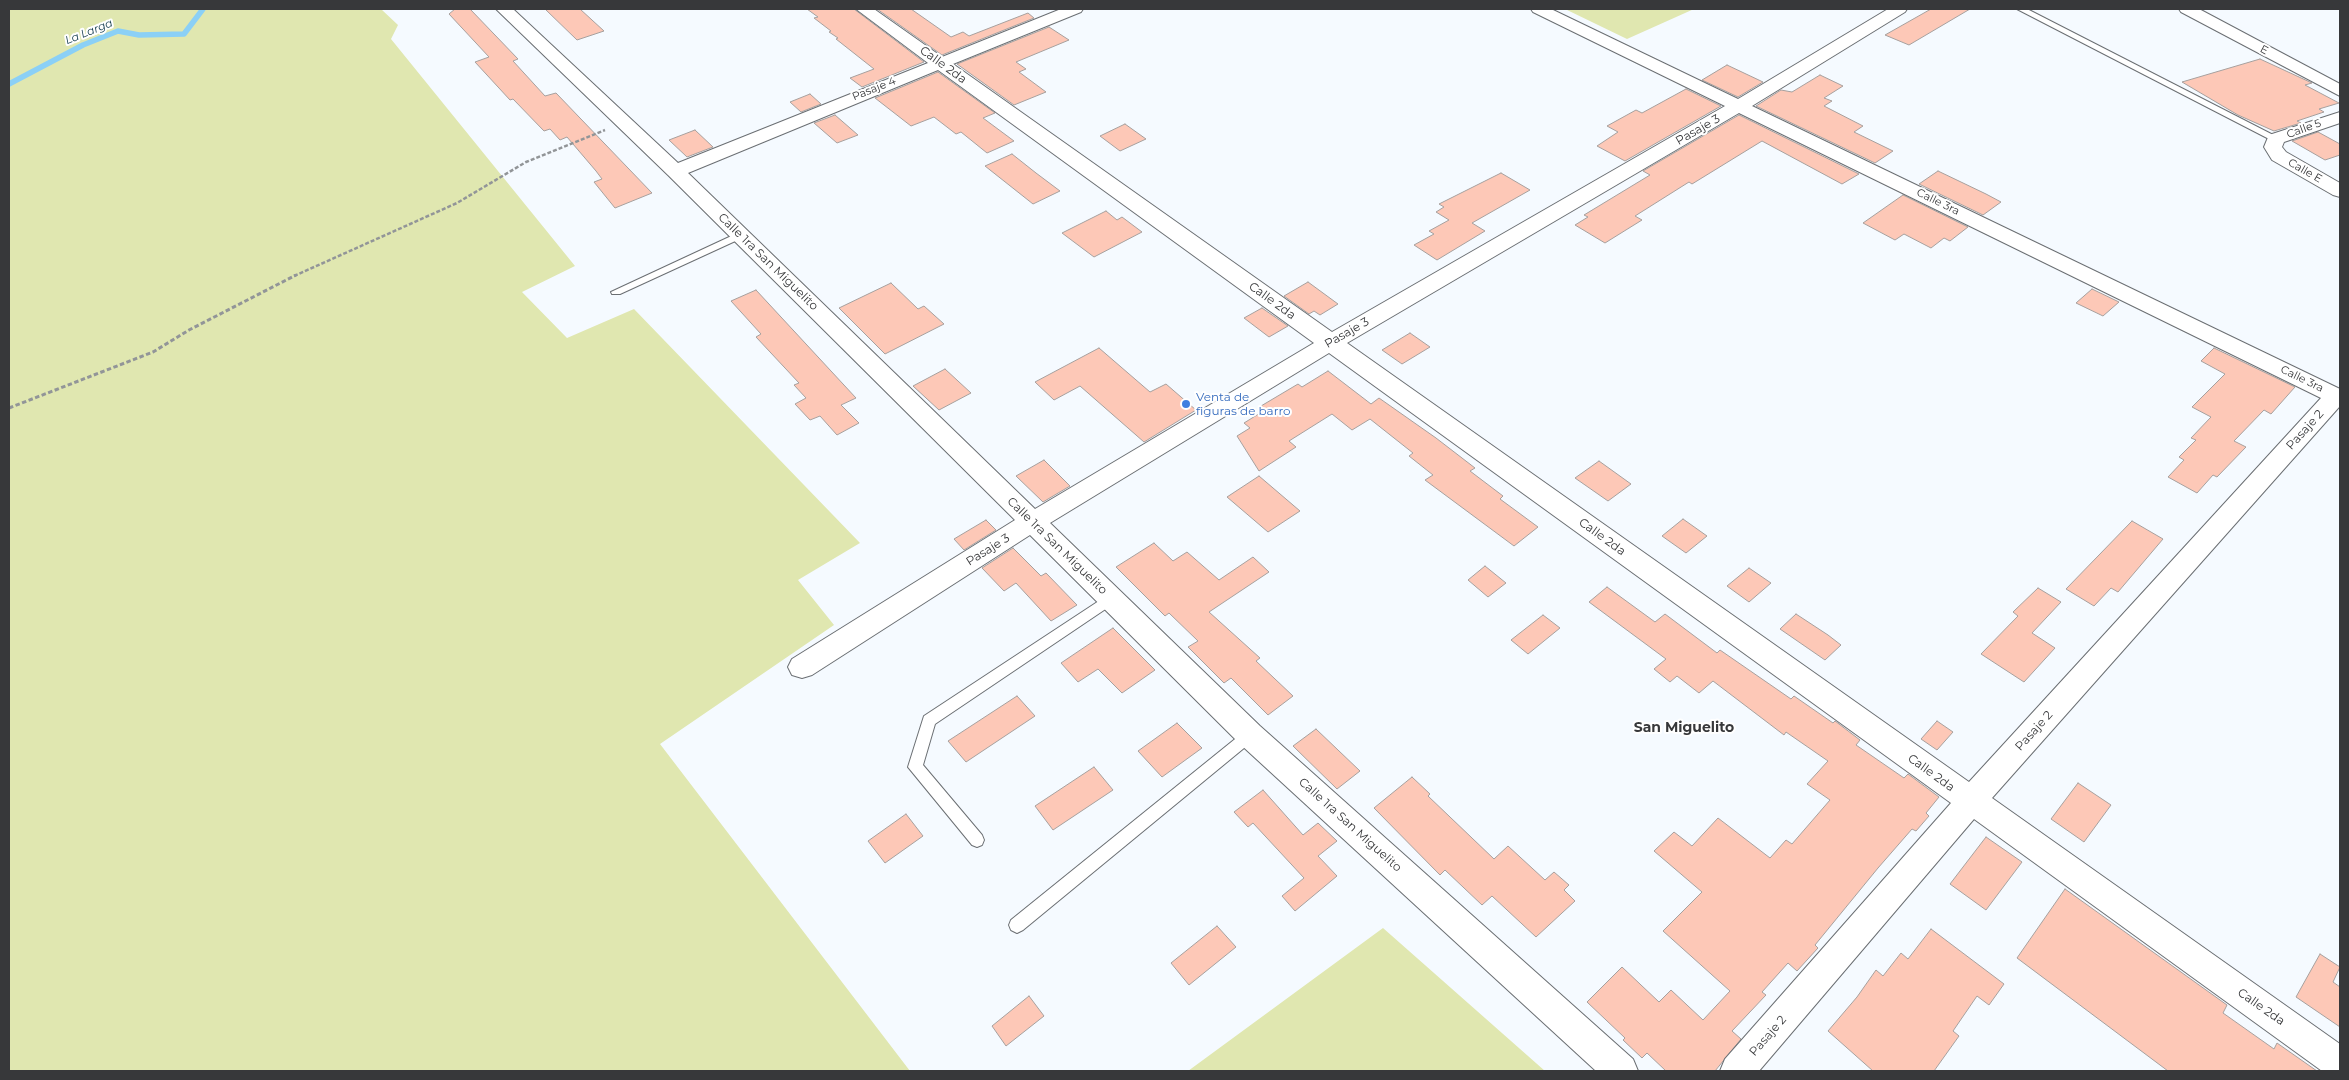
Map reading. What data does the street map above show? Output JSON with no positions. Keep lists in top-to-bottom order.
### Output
{
  "streets": {
    "street": [
      "E",
      "Calle 2da",
      "Pasaje 4",
      "Calle 5",
      "Pasaje 3",
      "Calle E",
      "Calle 3ra",
      "Calle 1ra San Miguelito",
      "Pasaje 2"
    ]
  },
  "crossings": [
    ["Calle 2da", "Pasaje 4"],
    ["Calle 2da", "Pasaje 3"],
    ["Calle 2da", "Pasaje 2"],
    ["Pasaje 4", "Calle 1ra San Miguelito"],
    ["Calle 5", "Calle E"],
    ["Pasaje 3", "Calle 3ra"],
    ["Pasaje 3", "Calle 1ra San Miguelito"],
    ["Calle 3ra", "Pasaje 2"]
  ],
  "districts": ["San Miguelito"],
  "water": ["La Larga"],
  "places": ["Venta de figuras de barro"]
}
